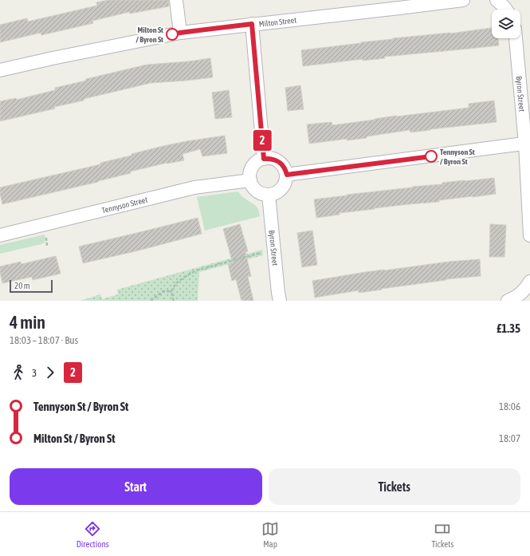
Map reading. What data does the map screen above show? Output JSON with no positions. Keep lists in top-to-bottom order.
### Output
{
  "streets": {
    "street": ["Milton Street", "Byron Street", "Tennyson Street"]
  },
  "crossings": [
    ["Byron Street", "Tennyson Street"]
  ],
  "places": ["Milton St / Byron St", "Tennyson St / Byron St"],
  "lines": ["bus line 2"],
  "scale_bar": "20 m",
  "page": {
    "on_map": "2",
    "scale": "20 m",
    "heading": ["4 min", "18:03 – 18:07 · Bus", "£1.35"],
    "legs": ["3", "2"],
    "list": [
      {
        "name": "Tennyson St / Byron St",
        "value": "18:06"
      },
      {
        "name": "Milton St / Byron St",
        "value": "18:07"
      }
    ],
    "buttons": ["Start", "Tickets"],
    "tabs": ["Directions", "Map", "Tickets"]
  }
}
